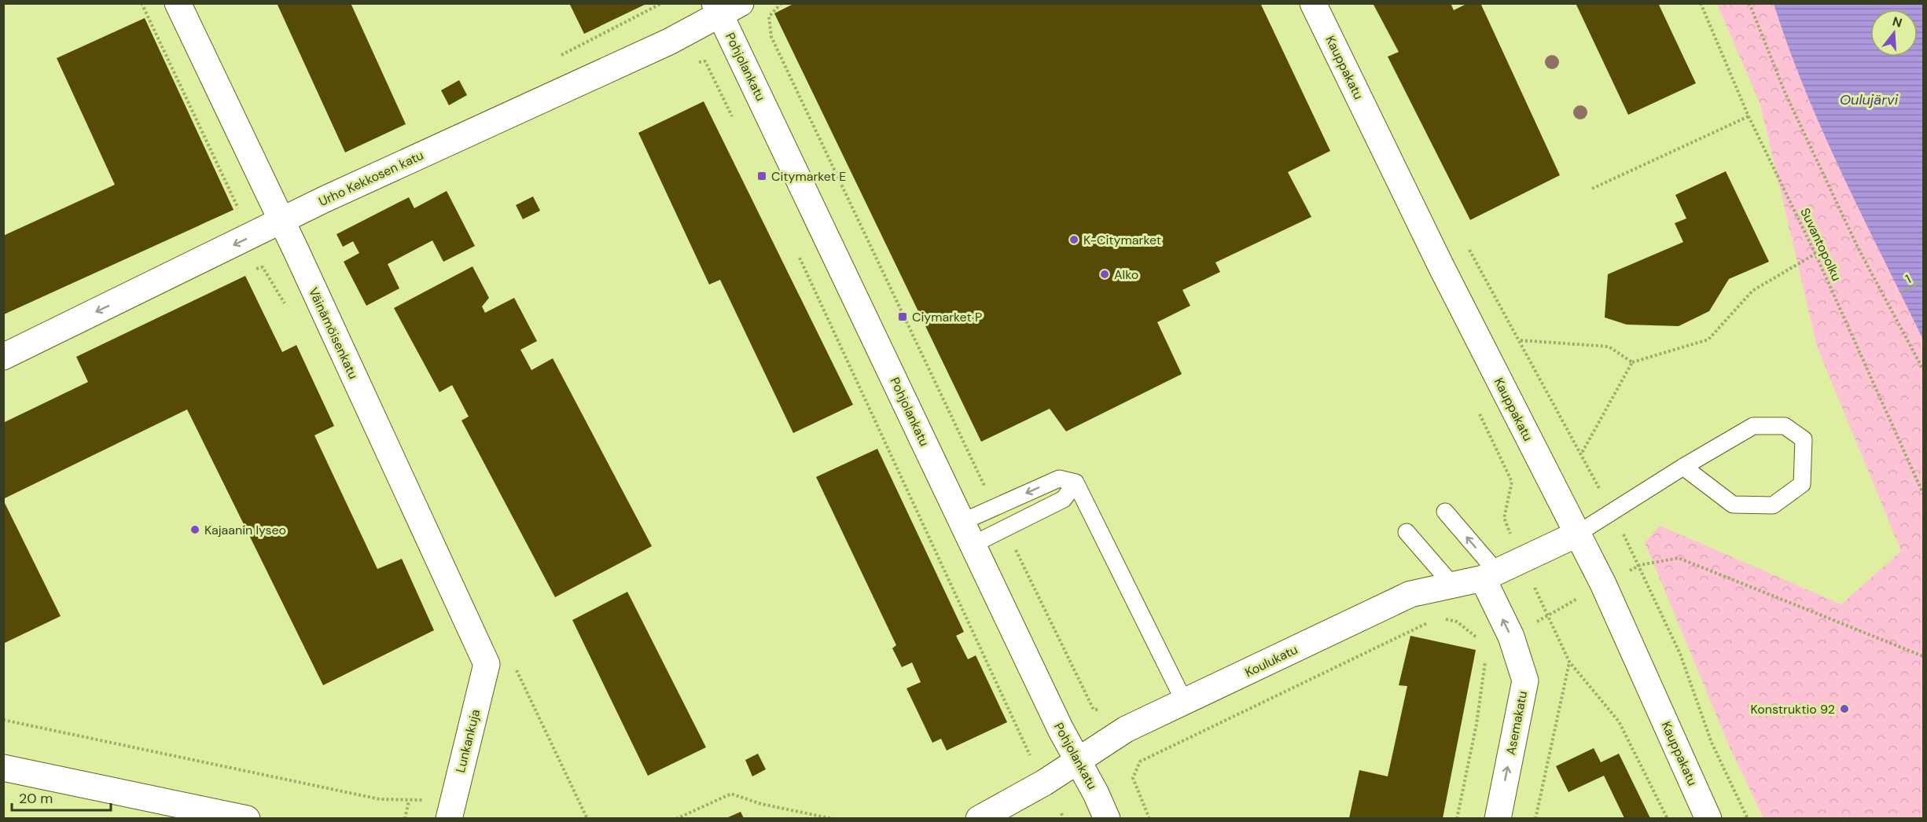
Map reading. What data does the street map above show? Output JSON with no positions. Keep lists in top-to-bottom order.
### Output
{
  "streets": {
    "street": [
      "Pohjolankatu",
      "Kauppakatu",
      "Urho Kekkosen katu",
      "Väinämöisenkatu",
      "Koulukatu",
      "Asemakatu",
      "Lunkankuja"
    ],
    "path": ["Suvantopolku", "1"]
  },
  "crossings": [
    ["Pohjolankatu", "Urho Kekkosen katu"],
    ["Pohjolankatu", "Koulukatu"],
    ["Kauppakatu", "Koulukatu"],
    ["Urho Kekkosen katu", "Väinämöisenkatu"],
    ["Väinämöisenkatu", "Lunkankuja"],
    ["Koulukatu", "Asemakatu"]
  ],
  "one_way": ["Urho Kekkosen katu", "Asemakatu"],
  "water": ["Oulujärvi"],
  "places": {
    "transit": ["Citymarket E", "Ciymarket P"],
    "other": [
      "K-Citymarket",
      "Alko",
      "Kajaanin lyseo",
      "Konstruktio 92"
    ]
  },
  "scale_bar": "20 m",
  "north": "top"
}
